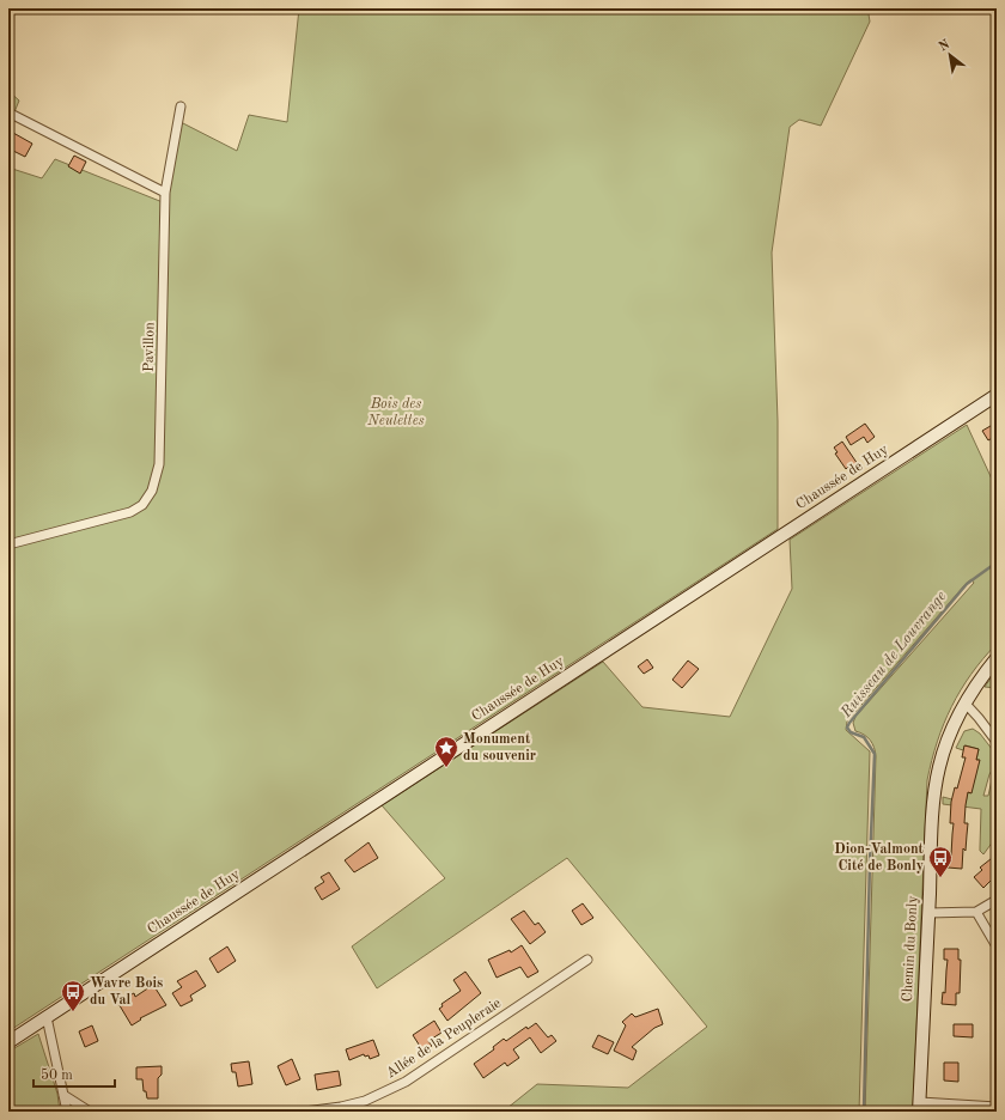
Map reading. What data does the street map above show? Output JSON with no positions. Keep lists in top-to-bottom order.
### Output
{
  "streets": {
    "main road": ["Chaussée de Huy", "Chemin du Bonly"],
    "street": ["Pavillon", "Allée de la Peupleraie"]
  },
  "water": ["Ruisseau de Louvrange"],
  "parks": ["Bois des Neulettes"],
  "places": {
    "place": ["Monument du souvenir"],
    "bus stop": ["Dion-Valmont Cité de Bonly", "Wavre Bois du Val"]
  },
  "scale_bar": "50 m",
  "north": "top left"
}
